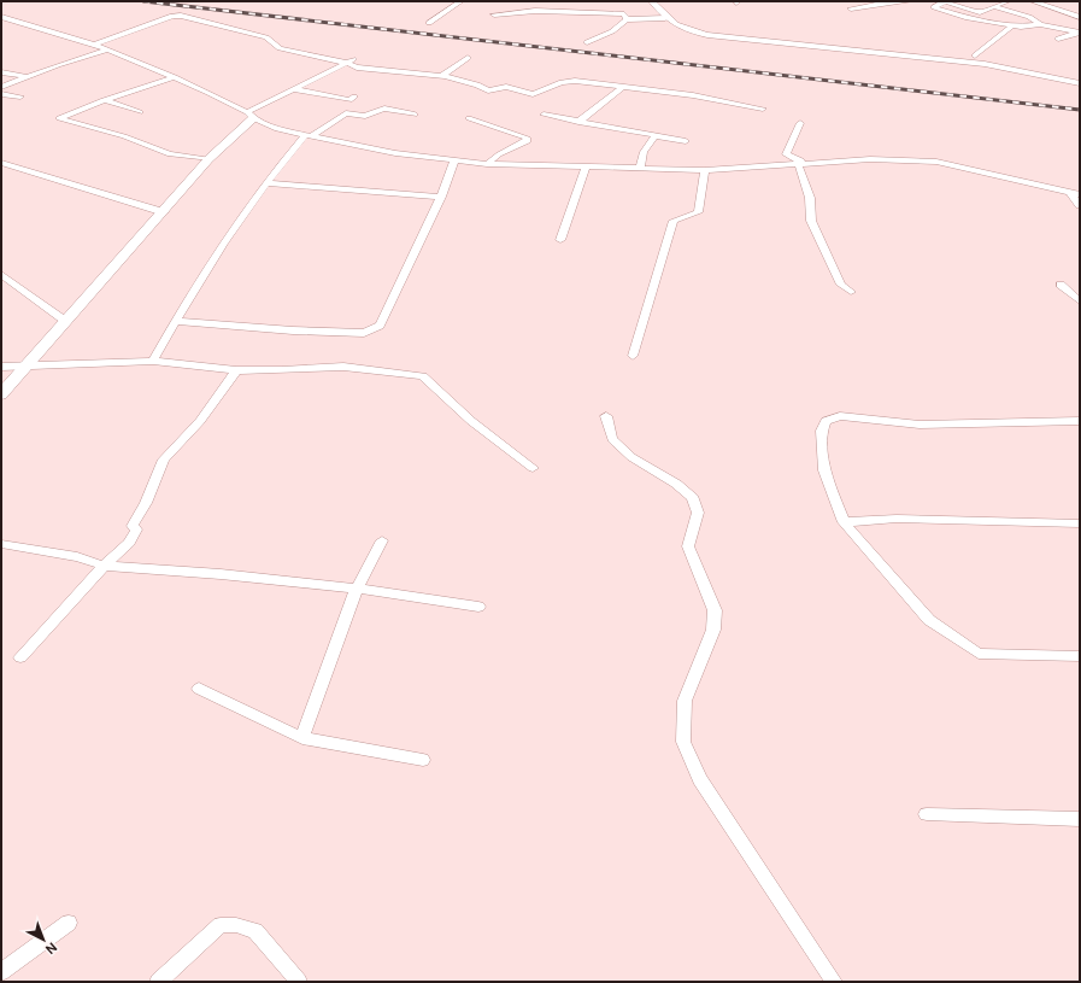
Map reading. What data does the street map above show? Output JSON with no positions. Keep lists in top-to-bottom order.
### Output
{
  "north": "bottom right"
}
